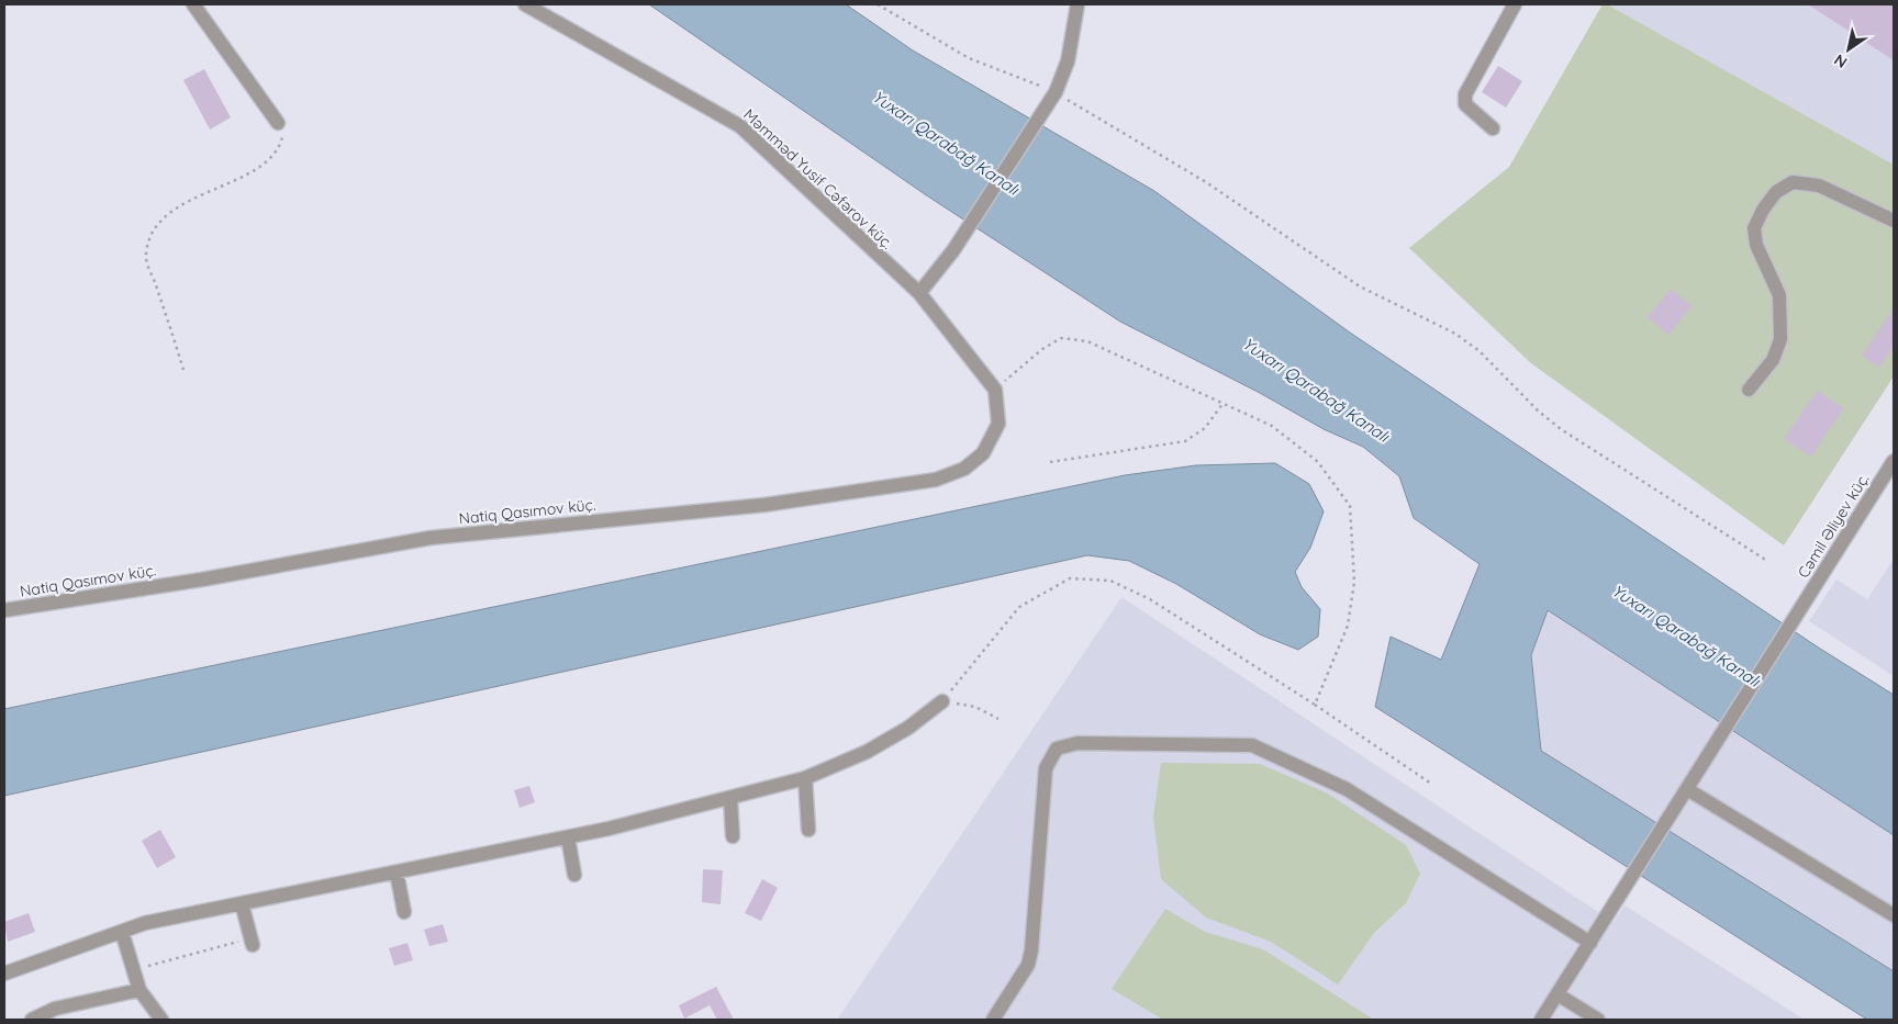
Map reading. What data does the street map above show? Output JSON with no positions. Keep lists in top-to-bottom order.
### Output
{
  "streets": {
    "street": ["Məmməd Yusif Cəfərov küç.", "Natiq Qasımov küç.", "Cəmil Əliyev küç."]
  },
  "crossings": [
    ["Məmməd Yusif Cəfərov küç.", "Natiq Qasımov küç."]
  ],
  "water": ["Yuxarı Qarabağ Kanalı"],
  "north": "bottom left"
}
